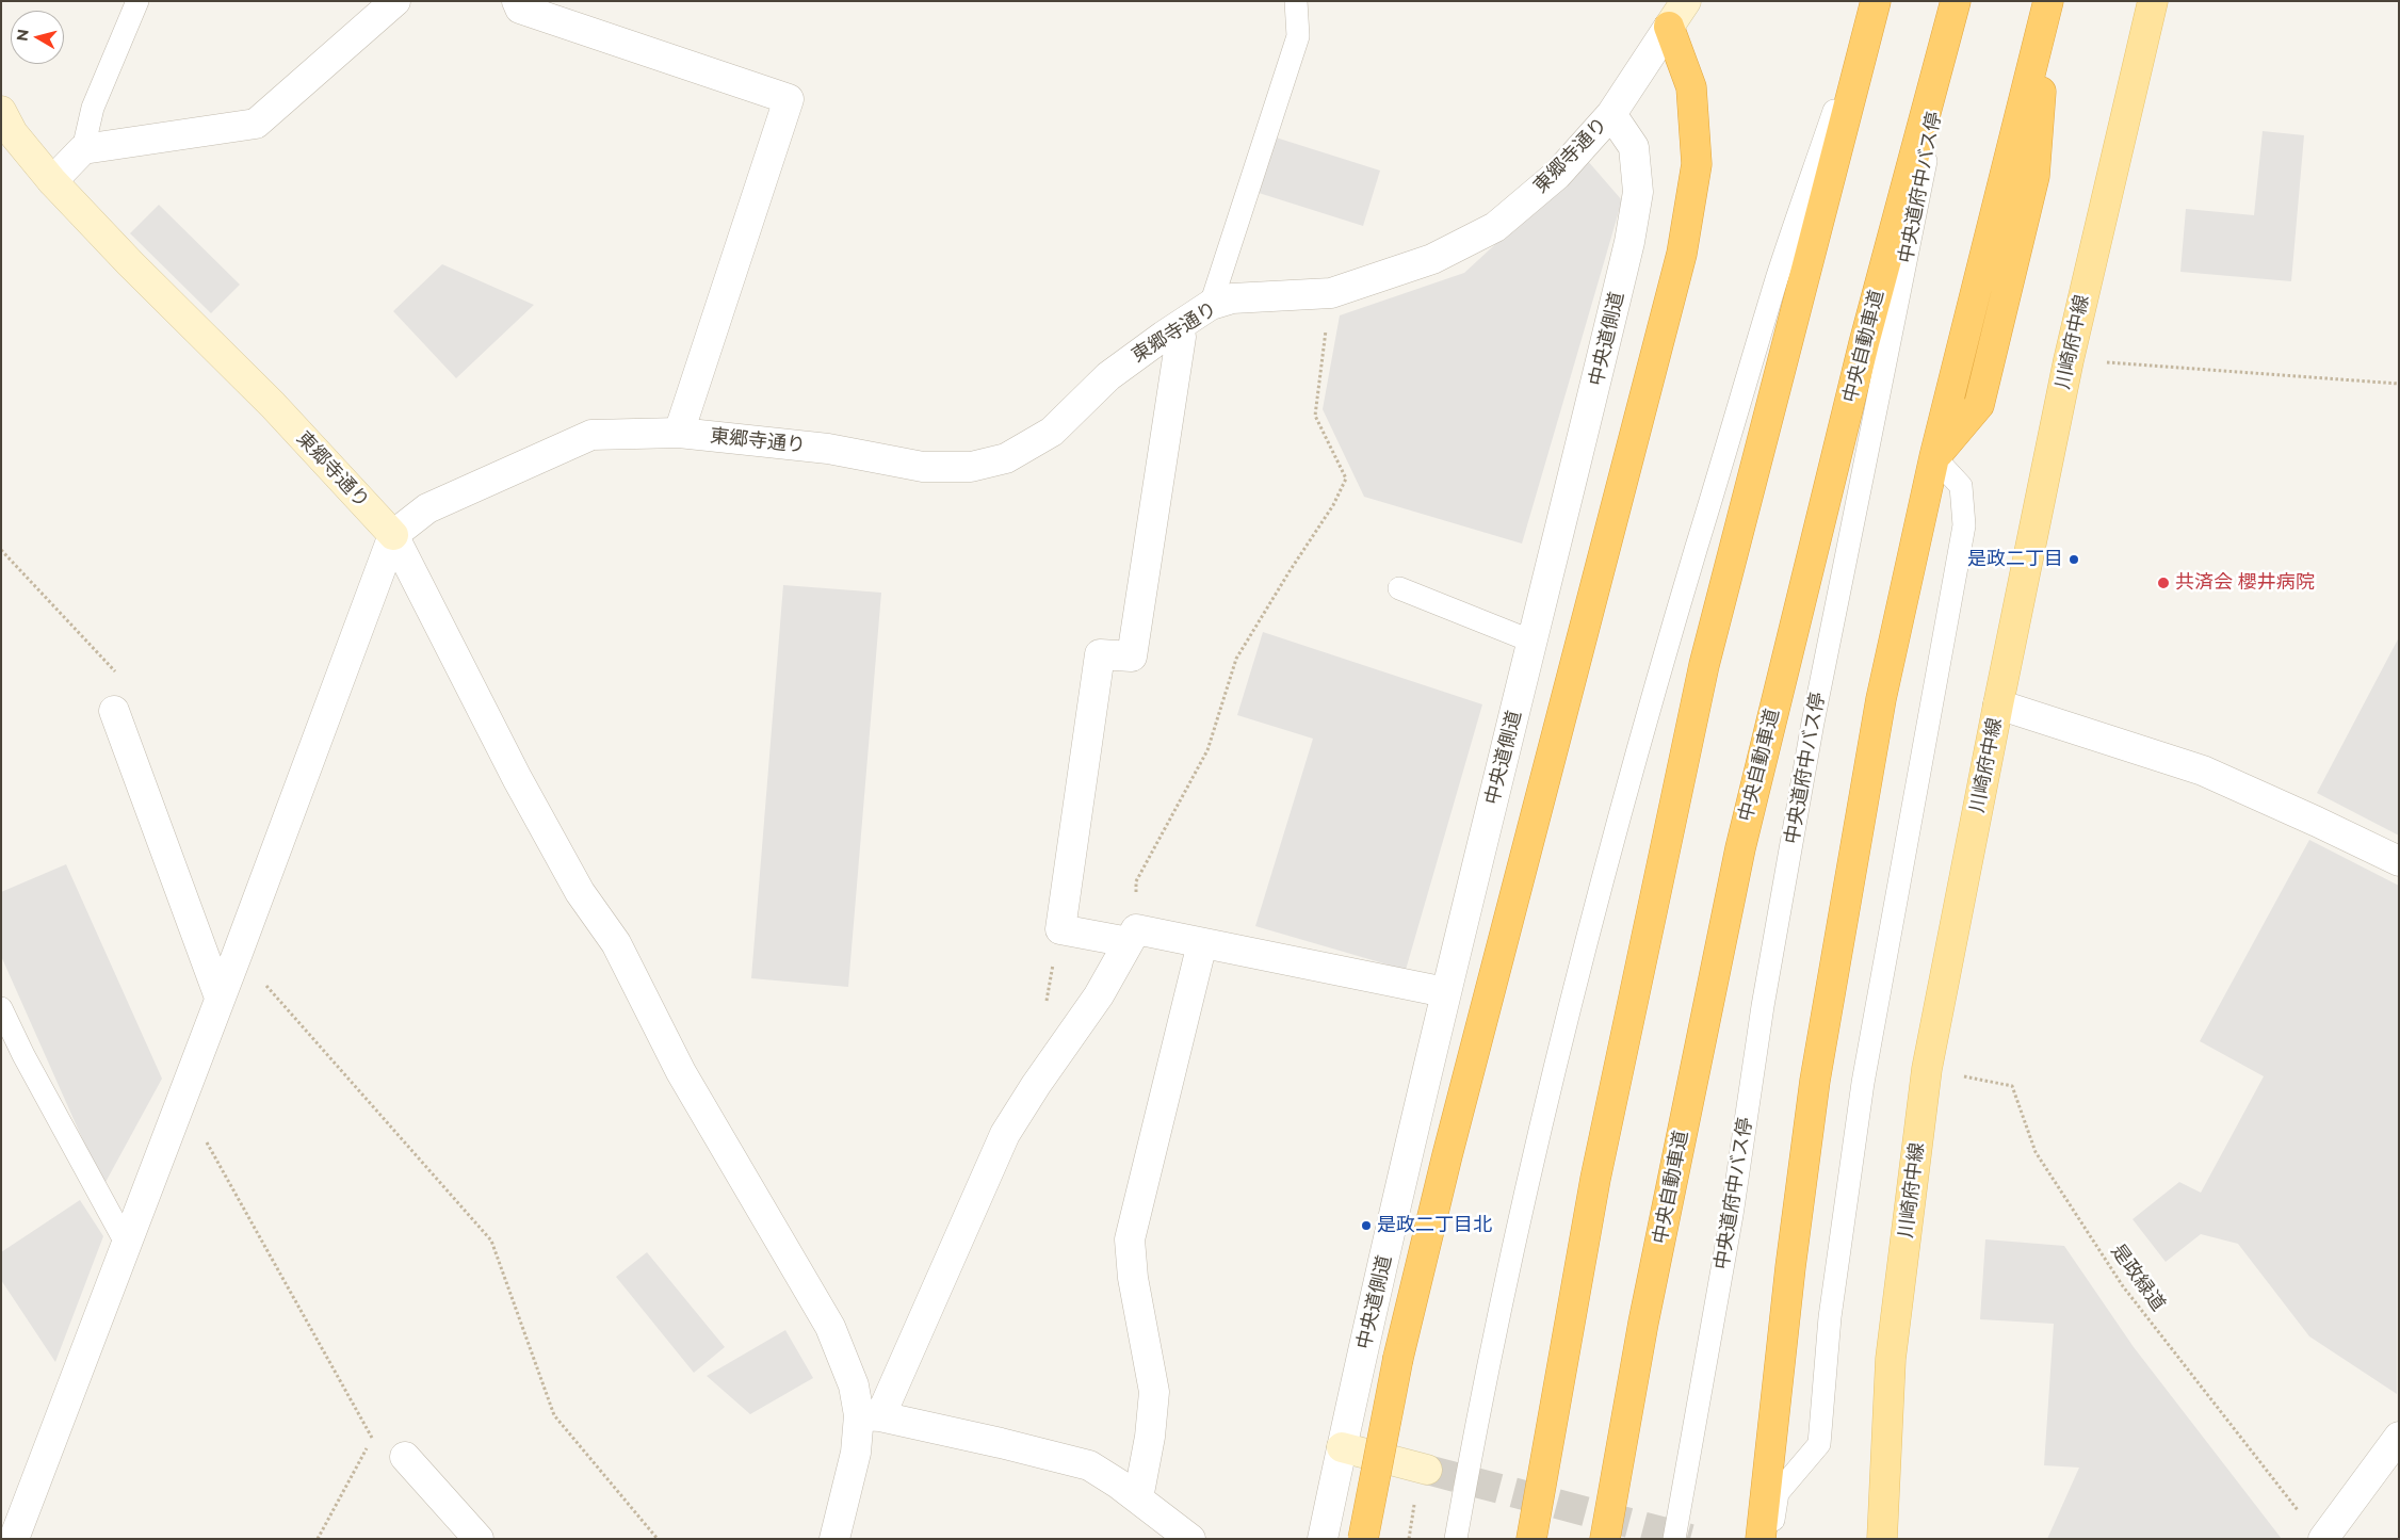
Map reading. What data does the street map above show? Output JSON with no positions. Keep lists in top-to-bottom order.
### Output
{
  "streets": {
    "highway": ["中央自動車道"],
    "main road": ["川崎府中線"],
    "street": ["東郷寺通り", "中央道側道"],
    "lane": ["中央道府中バス停"],
    "path": ["是政緑道"]
  },
  "crossings": [
    ["東郷寺通り", "中央道側道"],
    ["中央道府中バス停", "中央自動車道"],
    ["川崎府中線", "是政緑道"]
  ],
  "places": ["是政二丁目", "共済会 櫻井病院", "是政二丁目北"],
  "north": "left"
}
